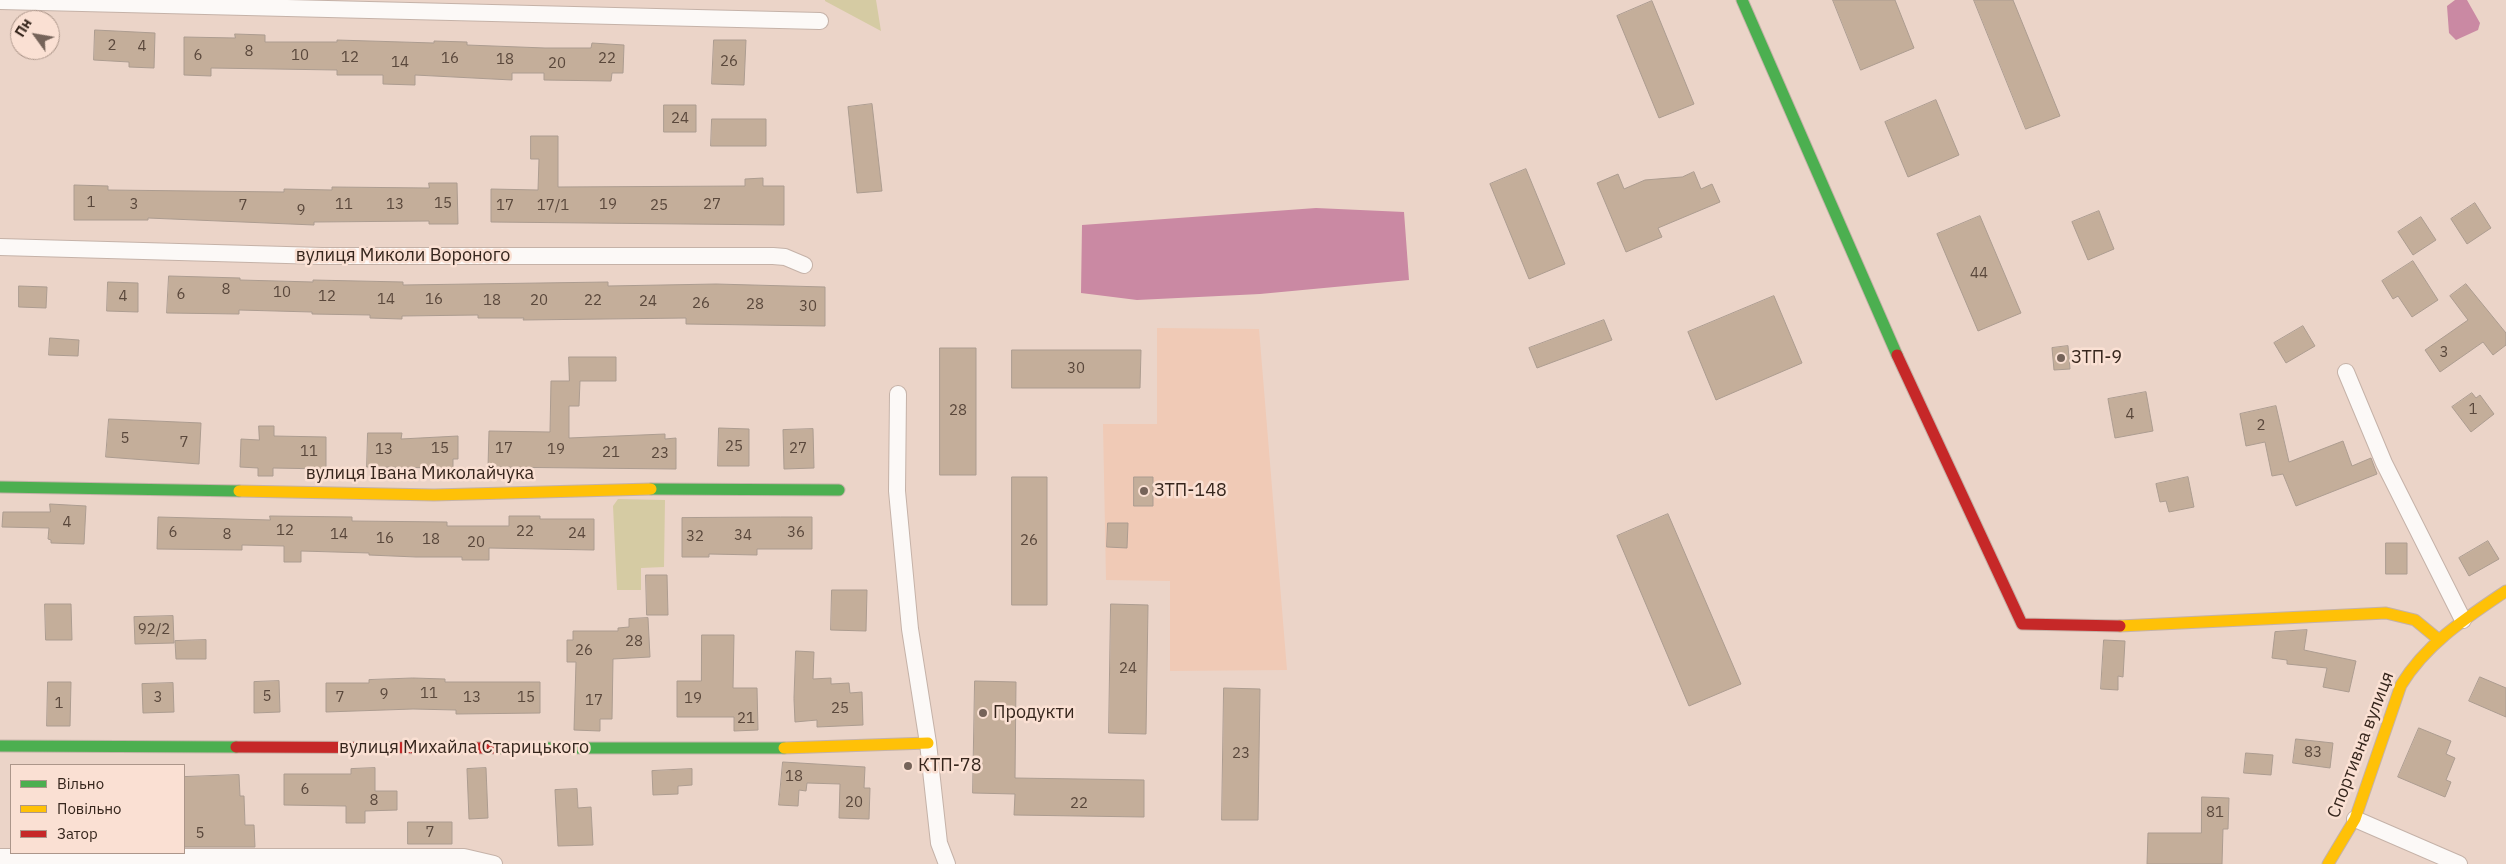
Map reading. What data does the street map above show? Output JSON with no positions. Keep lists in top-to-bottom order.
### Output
{
  "streets": {
    "street": [
      "вулиця Миколи Вороного",
      "вулиця Івана Миколайчука",
      "Спортивна вулиця",
      "вулиця Михайла Старицького"
    ]
  },
  "places": [
    "ЗТП-9",
    "ЗТП-148",
    "Продукти",
    "КТП-78"
  ],
  "house_numbers": [
    "2",
    "4",
    "8",
    "6",
    "10",
    "12",
    "16",
    "22",
    "18",
    "26",
    "14",
    "20",
    "24",
    "1",
    "15",
    "3",
    "11",
    "13",
    "19",
    "27",
    "7",
    "17",
    "17/1",
    "25",
    "9",
    "44",
    "8",
    "10",
    "6",
    "4",
    "12",
    "14",
    "16",
    "18",
    "20",
    "22",
    "24",
    "26",
    "28",
    "30",
    "3",
    "30",
    "1",
    "28",
    "4",
    "2",
    "5",
    "7",
    "25",
    "15",
    "17",
    "27",
    "13",
    "19",
    "11",
    "21",
    "23",
    "4",
    "12",
    "22",
    "6",
    "36",
    "24",
    "8",
    "14",
    "34",
    "32",
    "16",
    "18",
    "26",
    "20",
    "92/2",
    "28",
    "26",
    "24",
    "11",
    "9",
    "5",
    "3",
    "7",
    "13",
    "15",
    "19",
    "17",
    "1",
    "25",
    "21",
    "83",
    "23",
    "18",
    "6",
    "8",
    "20",
    "22",
    "81",
    "7",
    "5"
  ],
  "legend": ["Вільно", "Повільно", "Затор"],
  "north": "top left"
}
